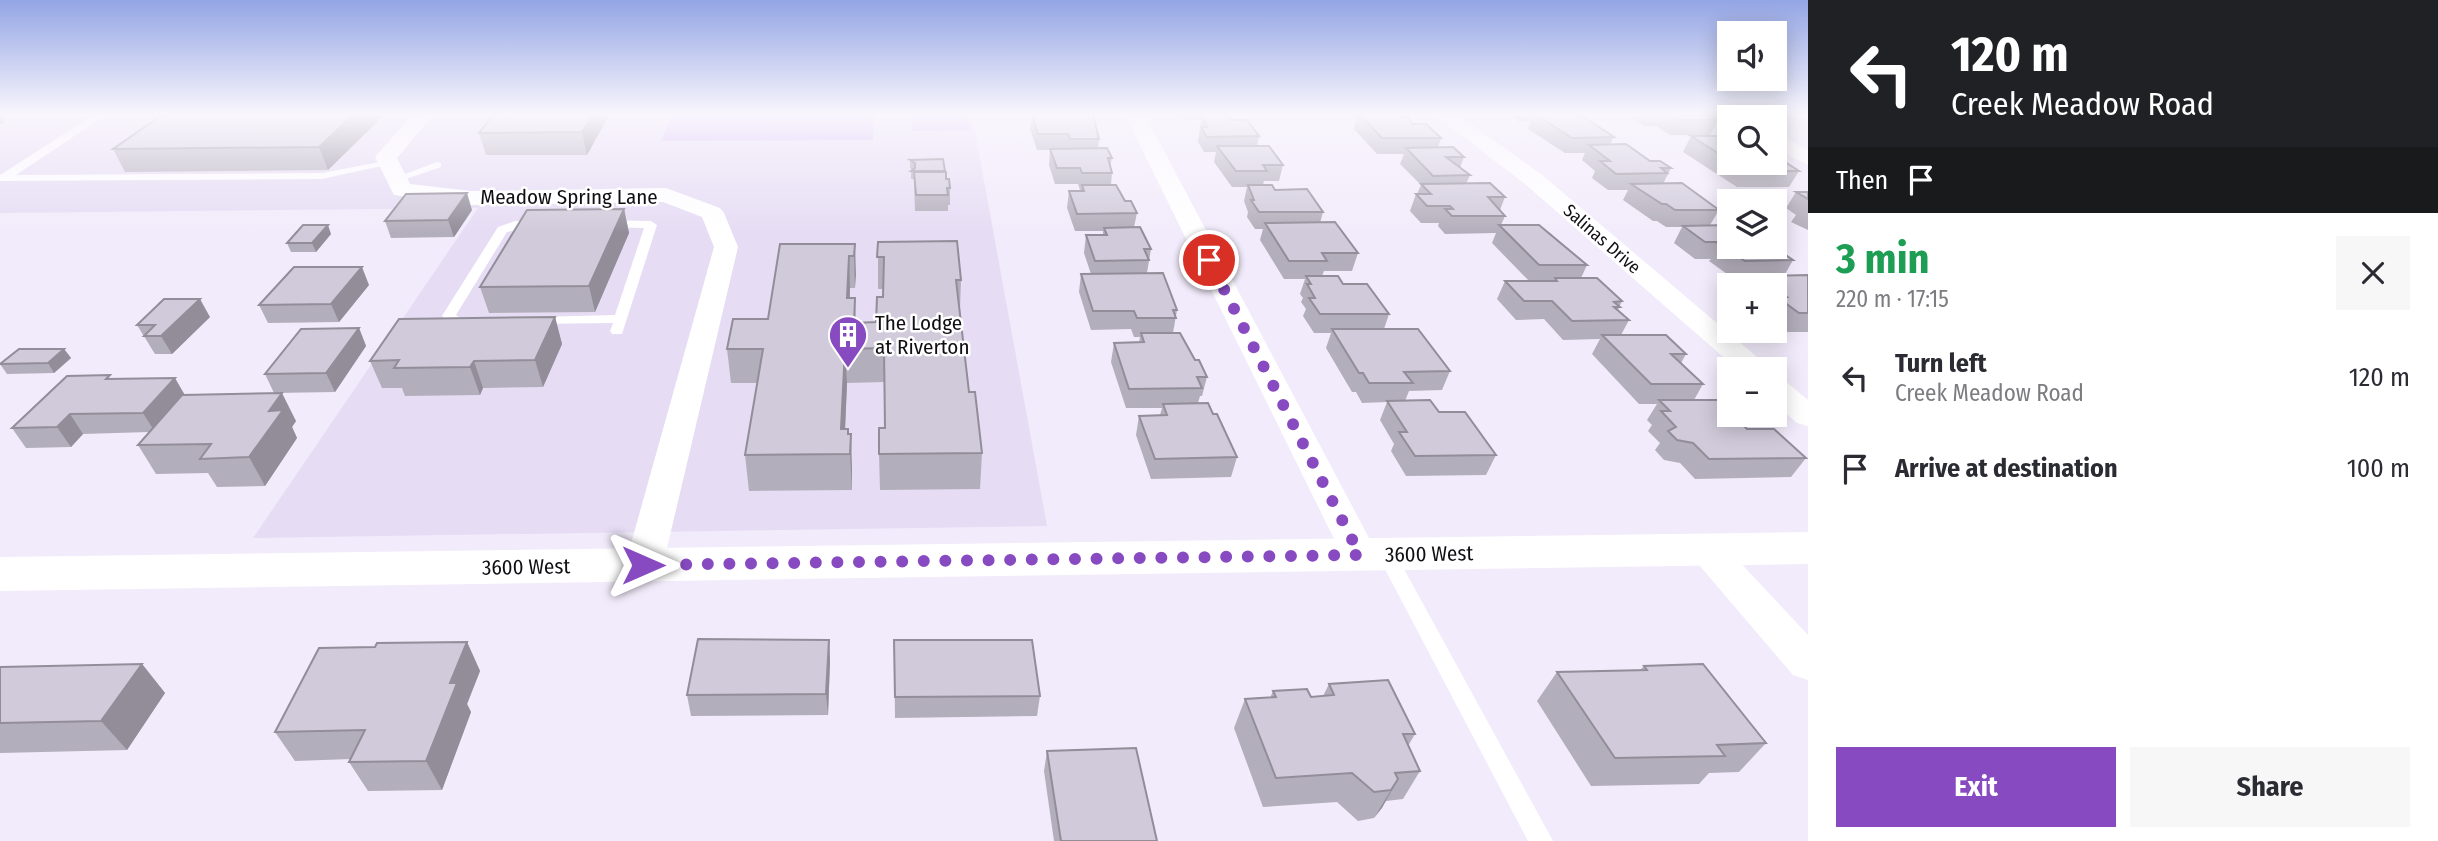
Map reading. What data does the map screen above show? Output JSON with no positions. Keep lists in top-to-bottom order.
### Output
{
  "streets": {
    "main road": ["3600 West"],
    "street": ["Meadow Spring Lane", "Salinas Drive"]
  },
  "crossings": [
    ["Meadow Spring Lane", "3600 West"]
  ],
  "places": {
    "building": ["The Lodge at Riverton"]
  },
  "page": {
    "turn": ["120 m", "Creek Meadow Road"],
    "map_buttons": ["+", "−"],
    "then": "Then",
    "heading": ["3 min", "220 m · 17:15"],
    "list": [
      {
        "name": "Turn left",
        "note": "Creek Meadow Road",
        "value": "120 m"
      },
      {
        "name": "Arrive at destination",
        "value": "100 m"
      }
    ],
    "buttons": ["Exit", "Share"]
  }
}
